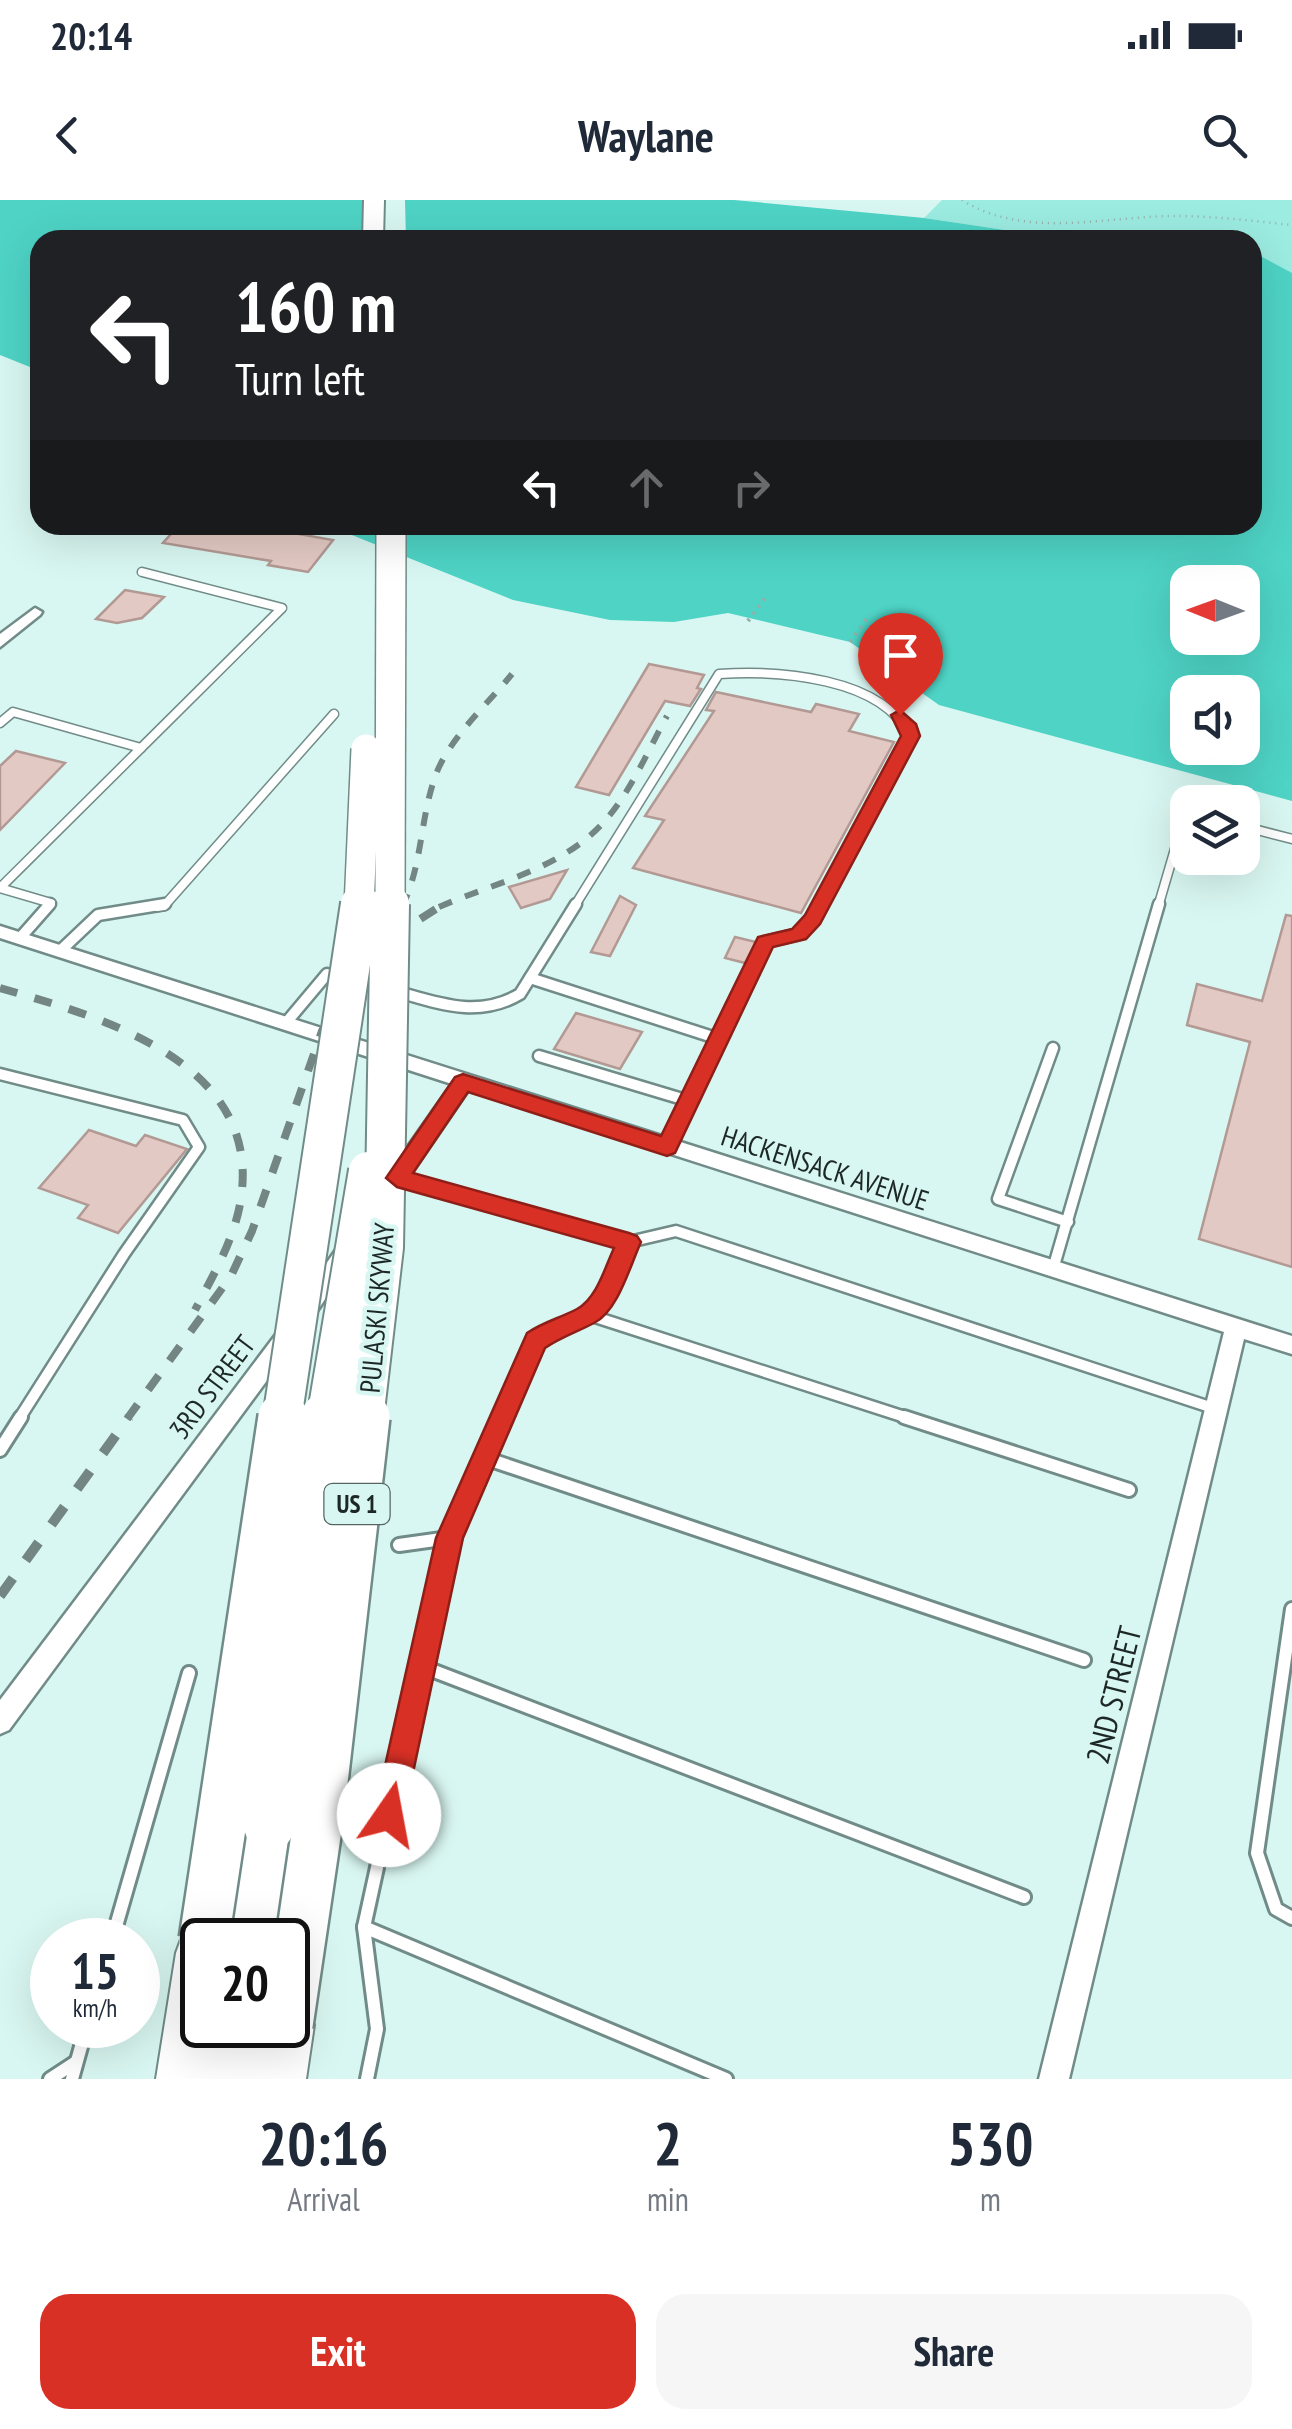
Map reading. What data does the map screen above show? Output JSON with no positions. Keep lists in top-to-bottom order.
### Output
{
  "streets": {
    "highway": ["PULASKI SKYWAY", "US 1"],
    "street": ["HACKENSACK AVENUE", "3RD STREET", "2ND STREET"]
  },
  "crossings": [
    ["HACKENSACK AVENUE", "3RD STREET"],
    ["HACKENSACK AVENUE", "2ND STREET"]
  ],
  "north": "left",
  "page": {
    "status": "20:14",
    "header": "Waylane",
    "turn": ["160 m", "Turn left"],
    "speed": "15 km/h",
    "limit": "20",
    "eta": [
      "20:16",
      "Arrival",
      "2",
      "min",
      "530",
      "m"
    ],
    "buttons": ["Exit", "Share"]
  }
}
